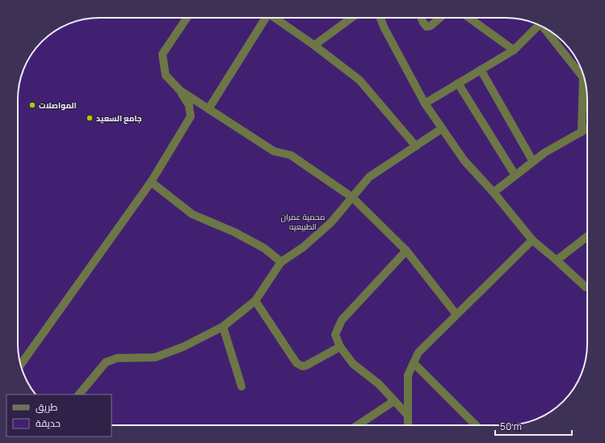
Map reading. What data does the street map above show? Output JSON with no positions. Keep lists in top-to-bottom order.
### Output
{
  "parks": ["محمية عمران الطبيعيه"],
  "places": ["المواصلات", "جامع السعيد"],
  "legend": ["طريق", "حديقة"],
  "scale_bar": "50 m"
}
